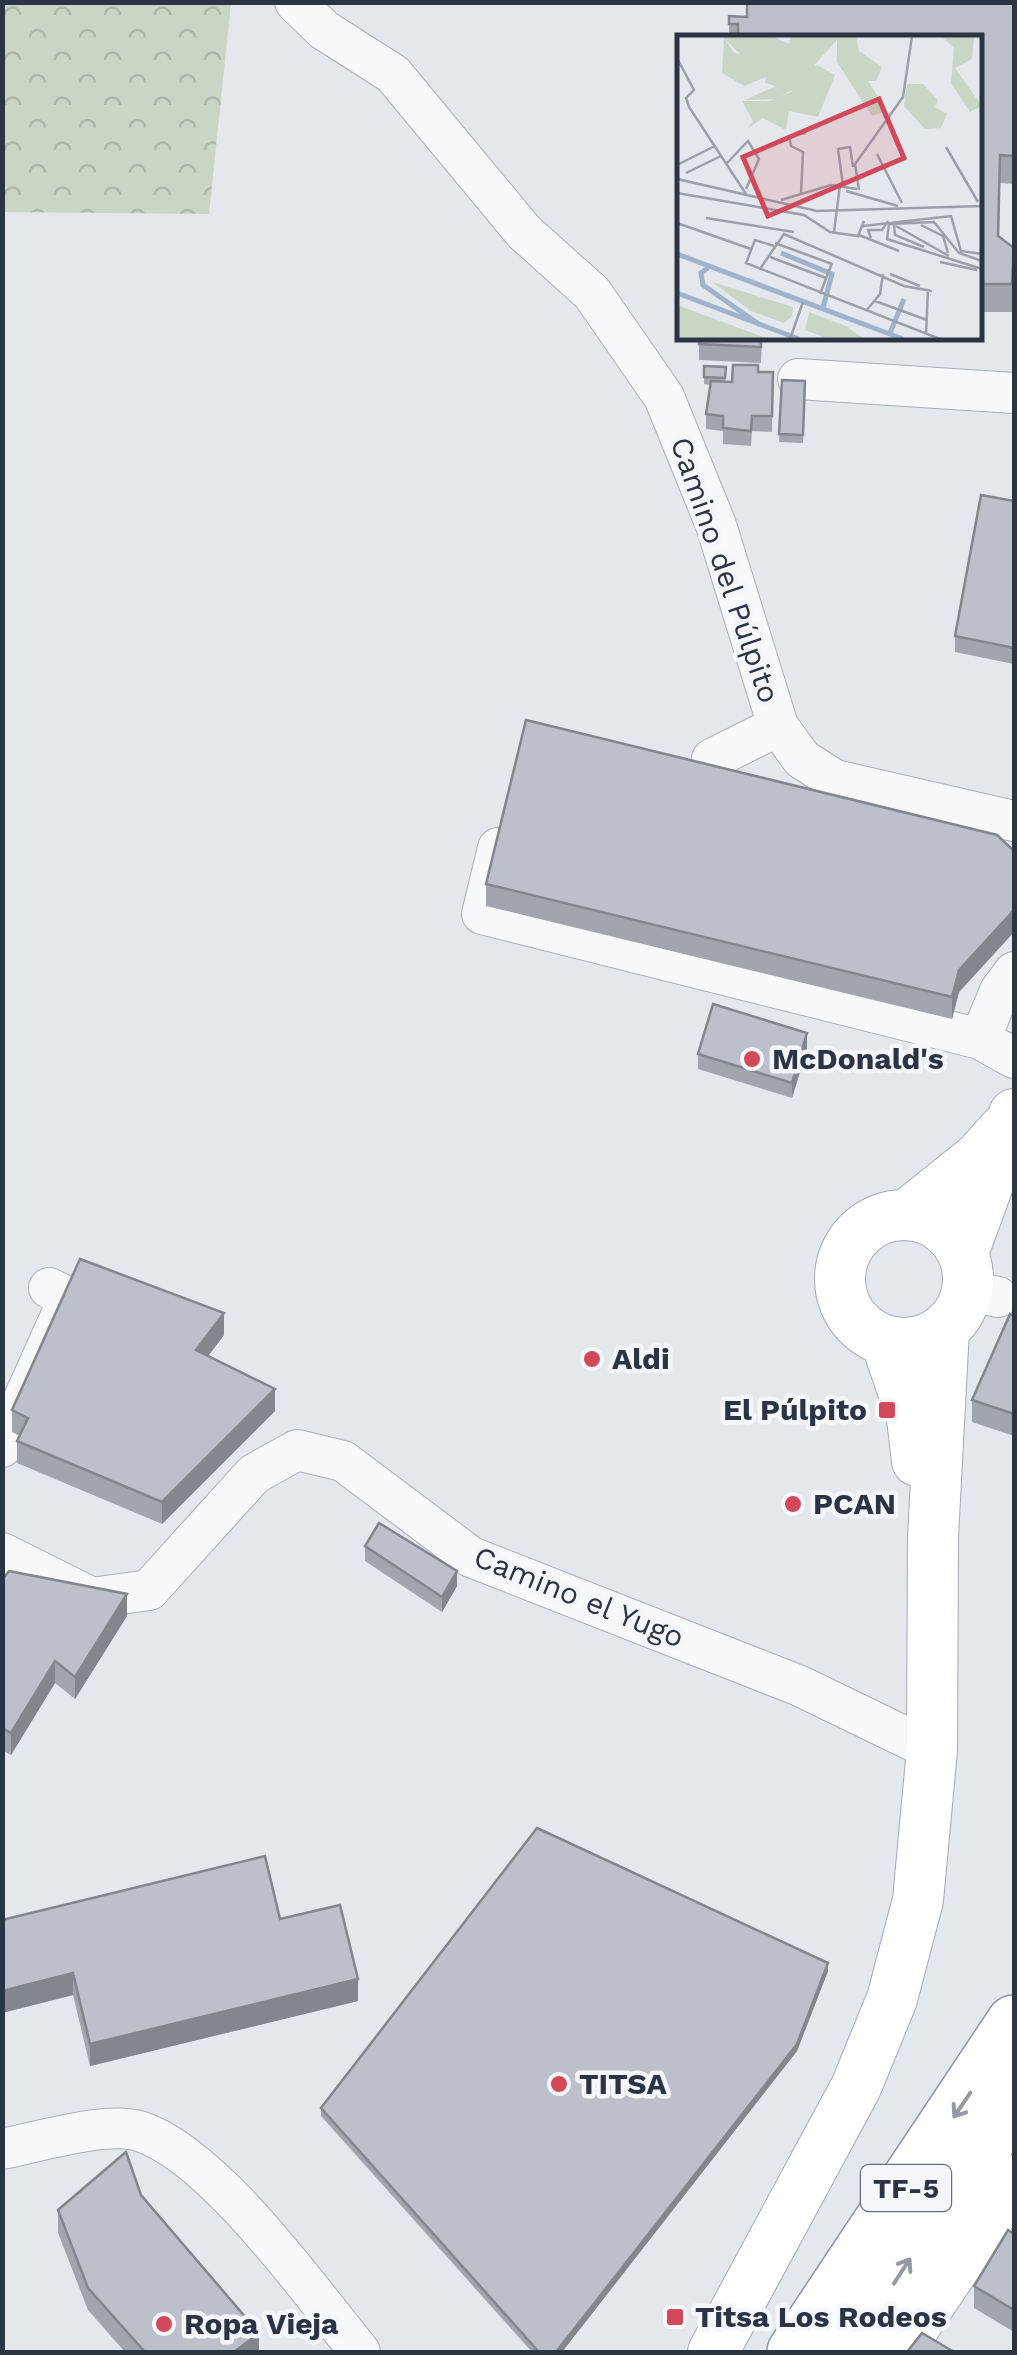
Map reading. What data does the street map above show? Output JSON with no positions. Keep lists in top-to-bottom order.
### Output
{
  "streets": {
    "highway": ["TF-5"],
    "street": ["Camino del Púlpito", "Camino el Yugo"]
  },
  "places": {
    "other": [
      "McDonald's",
      "Aldi",
      "PCAN",
      "TITSA",
      "Ropa Vieja"
    ],
    "transit": ["El Púlpito", "Titsa Los Rodeos"]
  }
}
